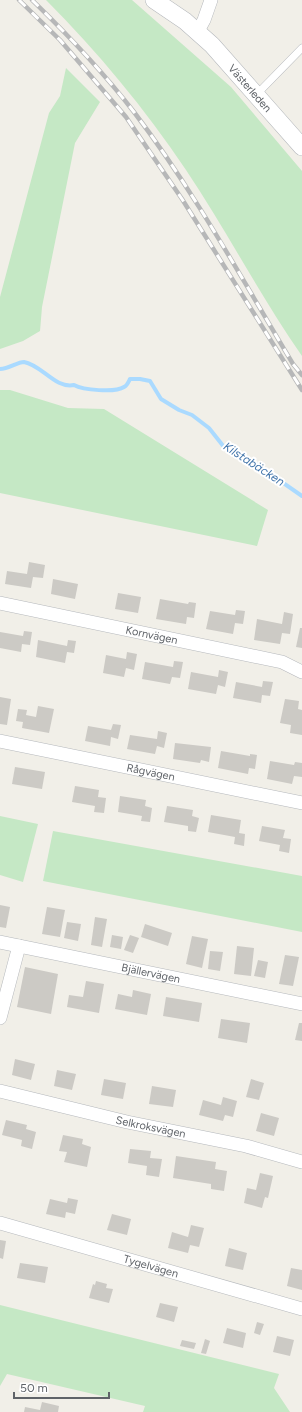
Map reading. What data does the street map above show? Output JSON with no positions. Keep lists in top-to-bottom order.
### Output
{
  "streets": {
    "street": [
      "Västerleden",
      "Kornvägen",
      "Rågvägen",
      "Bjällervägen",
      "Selkroksvägen",
      "Tygelvägen"
    ]
  },
  "water": ["Kilstabäcken"],
  "scale_bar": "50 m"
}
